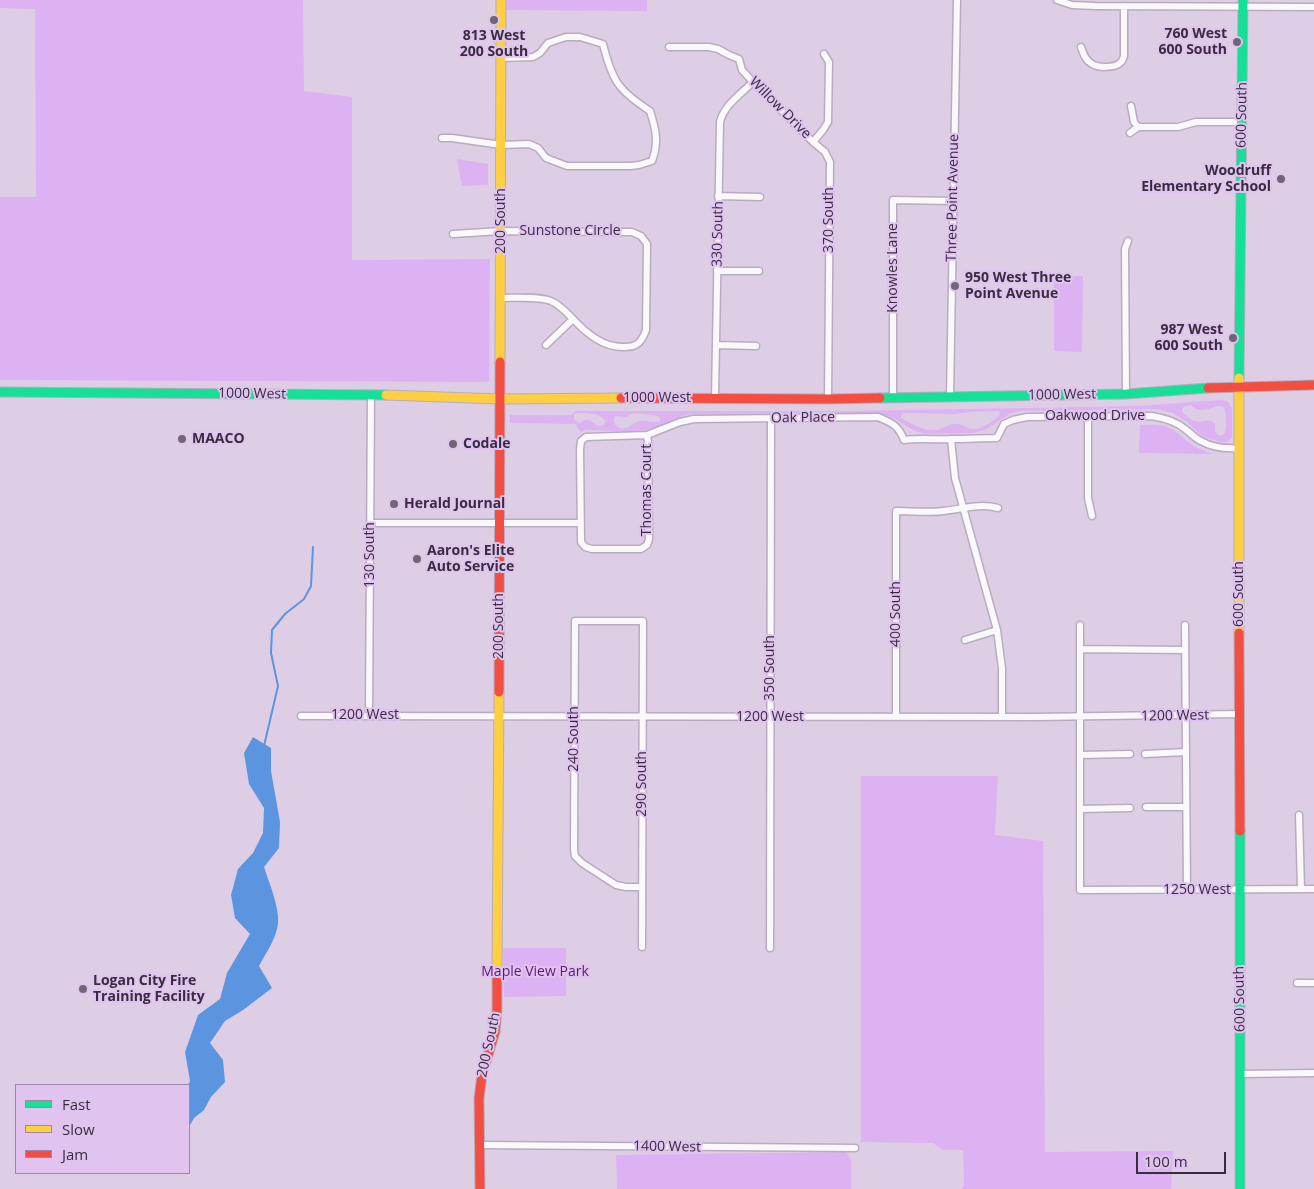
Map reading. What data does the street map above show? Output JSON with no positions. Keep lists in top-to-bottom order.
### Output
{
  "streets": {
    "main road": ["600 South", "200 South", "1000 West"],
    "street": [
      "Willow Drive",
      "Three Point Avenue",
      "370 South",
      "Sunstone Circle",
      "330 South",
      "Knowles Lane",
      "Oakwood Drive",
      "Oak Place",
      "Thomas Court",
      "130 South",
      "400 South",
      "350 South",
      "1200 West",
      "240 South",
      "290 South",
      "1250 West",
      "1400 West"
    ]
  },
  "crossings": [
    ["Willow Drive", "370 South"],
    ["Willow Drive", "330 South"],
    ["600 South", "1000 West"],
    ["600 South", "Oakwood Drive"],
    ["600 South", "1200 West"],
    ["600 South", "1250 West"],
    ["Three Point Avenue", "Knowles Lane"],
    ["Three Point Avenue", "1000 West"],
    ["370 South", "1000 West"],
    ["200 South", "Sunstone Circle"],
    ["200 South", "1000 West"],
    ["200 South", "1200 West"],
    ["200 South", "1400 West"],
    ["330 South", "1000 West"],
    ["Knowles Lane", "1000 West"],
    ["1000 West", "130 South"],
    ["Oakwood Drive", "Oak Place"],
    ["Oak Place", "Thomas Court"],
    ["Oak Place", "350 South"],
    ["130 South", "1200 West"],
    ["400 South", "1200 West"],
    ["350 South", "1200 West"],
    ["1200 West", "240 South"],
    ["1200 West", "290 South"],
    ["240 South", "290 South"]
  ],
  "parks": ["Maple View Park"],
  "places": [
    "813 West 200 South",
    "760 West 600 South",
    "Woodruff Elementary School",
    "950 West Three Point Avenue",
    "987 West 600 South",
    "MAACO",
    "Codale",
    "Herald Journal",
    "Aaron's Elite Auto Service",
    "Logan City Fire Training Facility"
  ],
  "legend": ["Fast", "Slow", "Jam"],
  "scale_bar": "100 m"
}
